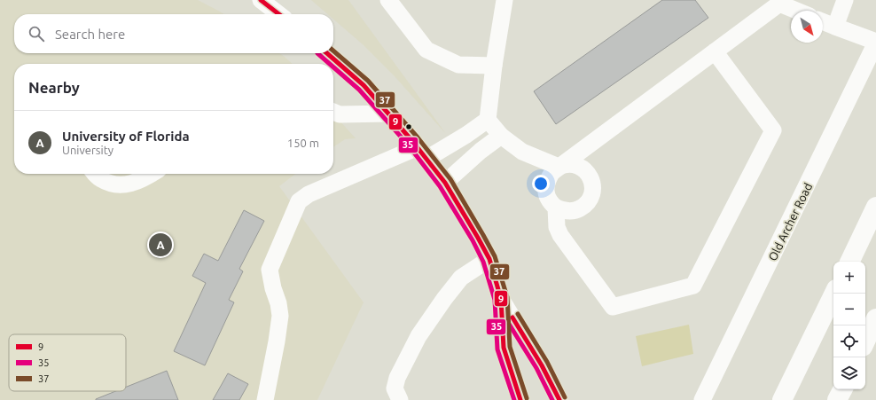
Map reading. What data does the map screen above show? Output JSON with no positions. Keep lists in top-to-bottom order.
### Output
{
  "streets": {
    "street": ["Old Archer Road"]
  },
  "lines": ["transit line 9", "transit line 37", "transit line 35"],
  "legend": ["9", "35", "37"],
  "north": "bottom right",
  "page": {
    "search": "Search here",
    "heading": "Nearby",
    "list": [
      {
        "mark": "A",
        "name": "University of Florida",
        "note": "University",
        "value": "150 m"
      }
    ],
    "pins": "A",
    "map_buttons": ["+", "−"]
  }
}
